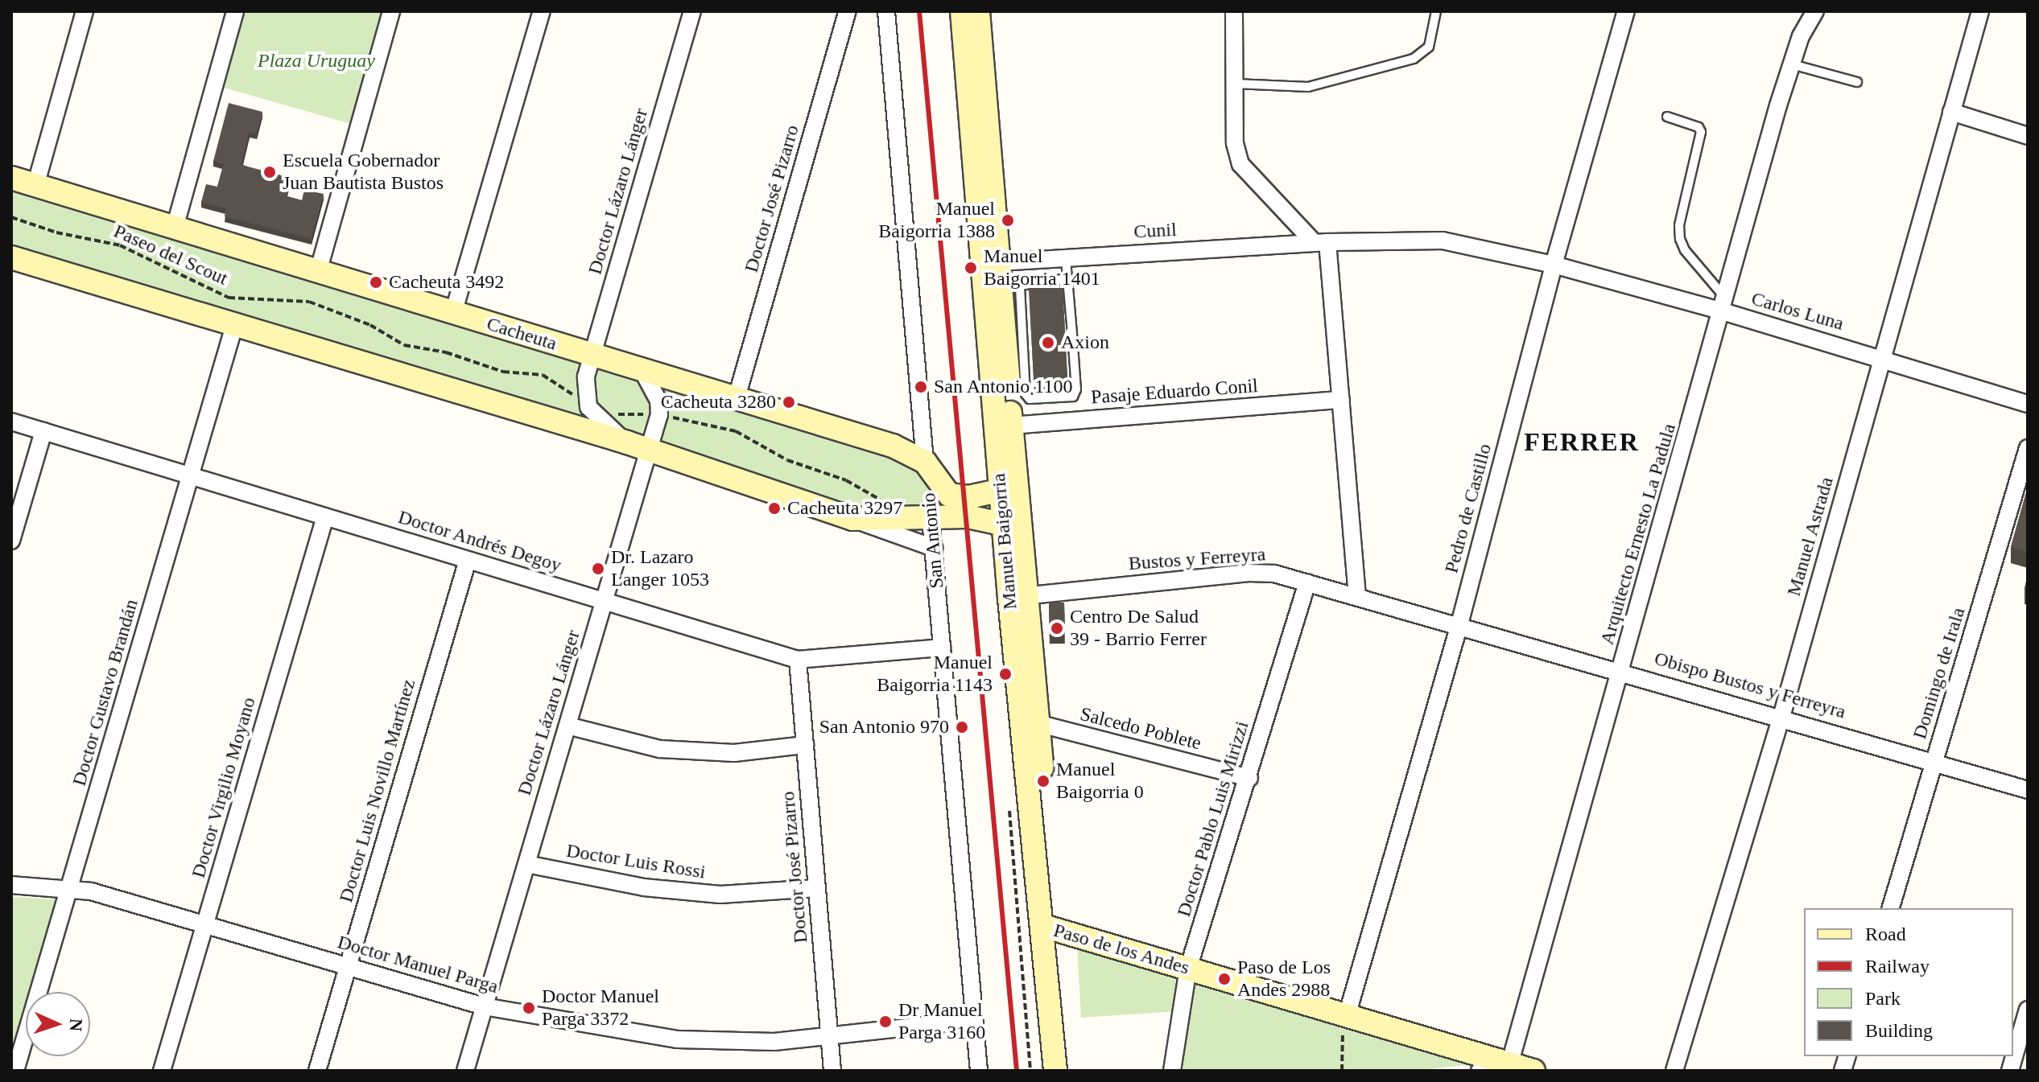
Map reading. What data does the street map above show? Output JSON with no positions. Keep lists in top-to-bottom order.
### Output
{
  "streets": {
    "street": [
      "Doctor Lázaro Lánger",
      "Doctor José Pizarro",
      "Cunil",
      "Carlos Luna",
      "Cacheuta",
      "Pasaje Eduardo Conil",
      "Pedro de Castillo",
      "Arquitecto Ernesto La Padula",
      "Manuel Astrada",
      "San Antonio",
      "Doctor Andrés Degoy",
      "Manuel Baigorria",
      "Bustos y Ferreyra",
      "Domingo de Irala",
      "Obispo Bustos y Ferreyra",
      "Doctor Gustavo Brandán",
      "Salcedo Poblete",
      "Doctor Virgilio Moyano",
      "Doctor Luis Novillo Martínez",
      "Doctor Pablo Luis Mirizzi",
      "Doctor Luis Rossi",
      "Paso de los Andes",
      "Doctor Manuel Parga"
    ],
    "path": ["Paseo del Scout"]
  },
  "crossings": [
    ["Doctor Lázaro Lánger", "Paseo del Scout"],
    ["Doctor Lázaro Lánger", "Cacheuta"],
    ["Doctor Lázaro Lánger", "Doctor Andrés Degoy"],
    ["Doctor Lázaro Lánger", "Doctor Luis Rossi"],
    ["Doctor Lázaro Lánger", "Doctor Manuel Parga"],
    ["Doctor José Pizarro", "Cacheuta"],
    ["Doctor José Pizarro", "Doctor Andrés Degoy"],
    ["Doctor José Pizarro", "Doctor Luis Rossi"],
    ["Doctor José Pizarro", "Doctor Manuel Parga"],
    ["Cunil", "Carlos Luna"],
    ["Cunil", "Pedro de Castillo"],
    ["Cunil", "Manuel Baigorria"],
    ["Carlos Luna", "Pedro de Castillo"],
    ["Carlos Luna", "Arquitecto Ernesto La Padula"],
    ["Carlos Luna", "Manuel Astrada"],
    ["Cacheuta", "San Antonio"],
    ["Cacheuta", "Manuel Baigorria"],
    ["Pasaje Eduardo Conil", "Manuel Baigorria"],
    ["Pedro de Castillo", "Bustos y Ferreyra"],
    ["Pedro de Castillo", "Obispo Bustos y Ferreyra"],
    ["Pedro de Castillo", "Paso de los Andes"],
    ["Arquitecto Ernesto La Padula", "Obispo Bustos y Ferreyra"],
    ["Arquitecto Ernesto La Padula", "Paso de los Andes"],
    ["Manuel Astrada", "Obispo Bustos y Ferreyra"],
    ["San Antonio", "Doctor Andrés Degoy"],
    ["San Antonio", "Doctor Manuel Parga"],
    ["Doctor Andrés Degoy", "Doctor Gustavo Brandán"],
    ["Doctor Andrés Degoy", "Doctor Virgilio Moyano"],
    ["Doctor Andrés Degoy", "Doctor Luis Novillo Martínez"],
    ["Manuel Baigorria", "Bustos y Ferreyra"],
    ["Manuel Baigorria", "Salcedo Poblete"],
    ["Manuel Baigorria", "Paso de los Andes"],
    ["Bustos y Ferreyra", "Obispo Bustos y Ferreyra"],
    ["Bustos y Ferreyra", "Doctor Pablo Luis Mirizzi"],
    ["Domingo de Irala", "Obispo Bustos y Ferreyra"],
    ["Doctor Gustavo Brandán", "Doctor Manuel Parga"],
    ["Salcedo Poblete", "Doctor Pablo Luis Mirizzi"],
    ["Doctor Virgilio Moyano", "Doctor Manuel Parga"],
    ["Doctor Luis Novillo Martínez", "Doctor Manuel Parga"],
    ["Doctor Pablo Luis Mirizzi", "Paso de los Andes"]
  ],
  "districts": ["FERRER"],
  "parks": ["Plaza Uruguay"],
  "places": [
    "Escuela Gobernador Juan Bautista Bustos",
    "Manuel Baigorria 1388",
    "Manuel Baigorria 1401",
    "Cacheuta 3492",
    "Axion",
    "San Antonio 1100",
    "Cacheuta 3280",
    "Cacheuta 3297",
    "Dr. Lazaro Langer 1053",
    "Centro De Salud 39 - Barrio Ferrer",
    "Manuel Baigorria 1143",
    "San Antonio 970",
    "Manuel Baigorria 0",
    "Paso de Los Andes 2988",
    "Doctor Manuel Parga 3372",
    "Dr Manuel Parga 3160"
  ],
  "legend": [
    "Road",
    "Railway",
    "Park",
    "Building"
  ],
  "north": "right"
}
